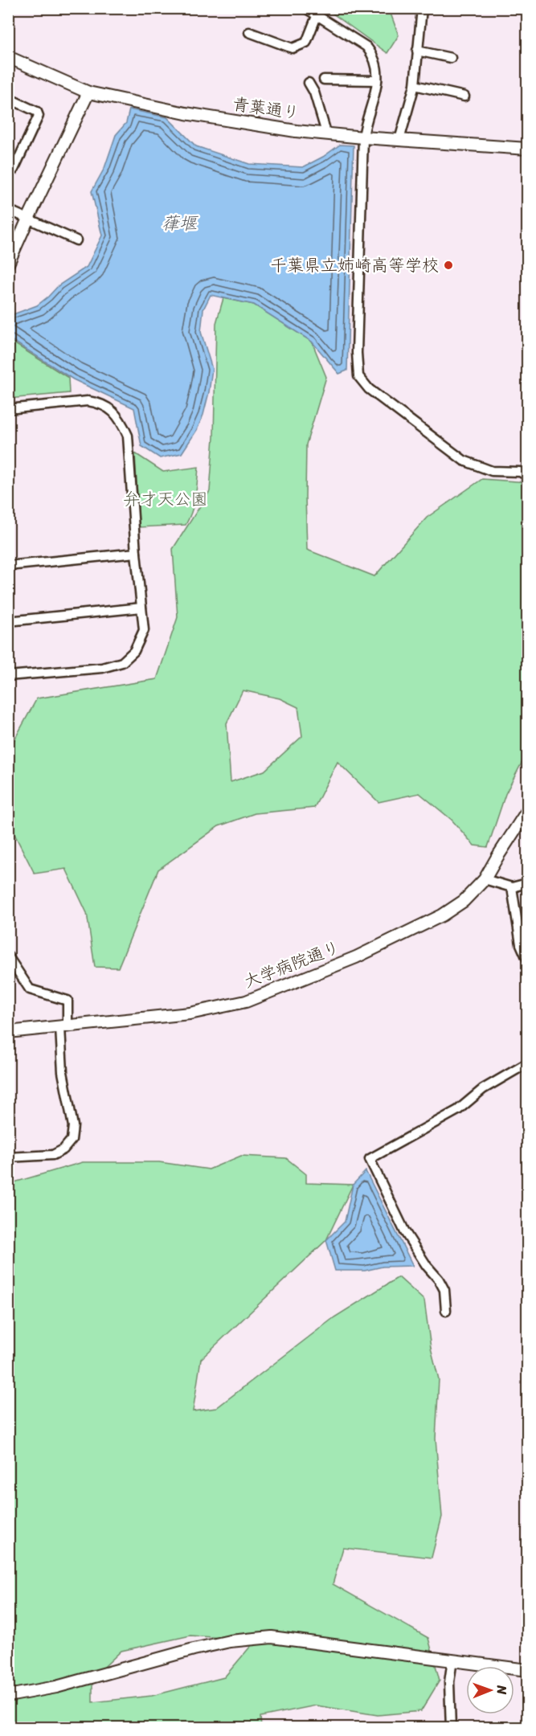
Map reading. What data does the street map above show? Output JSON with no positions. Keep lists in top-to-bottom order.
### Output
{
  "streets": {
    "street": ["青葉通り", "大学病院通り"]
  },
  "water": ["葎堰"],
  "parks": ["弁才天公園"],
  "places": ["千葉県立姉崎高等学校"],
  "north": "right"
}
